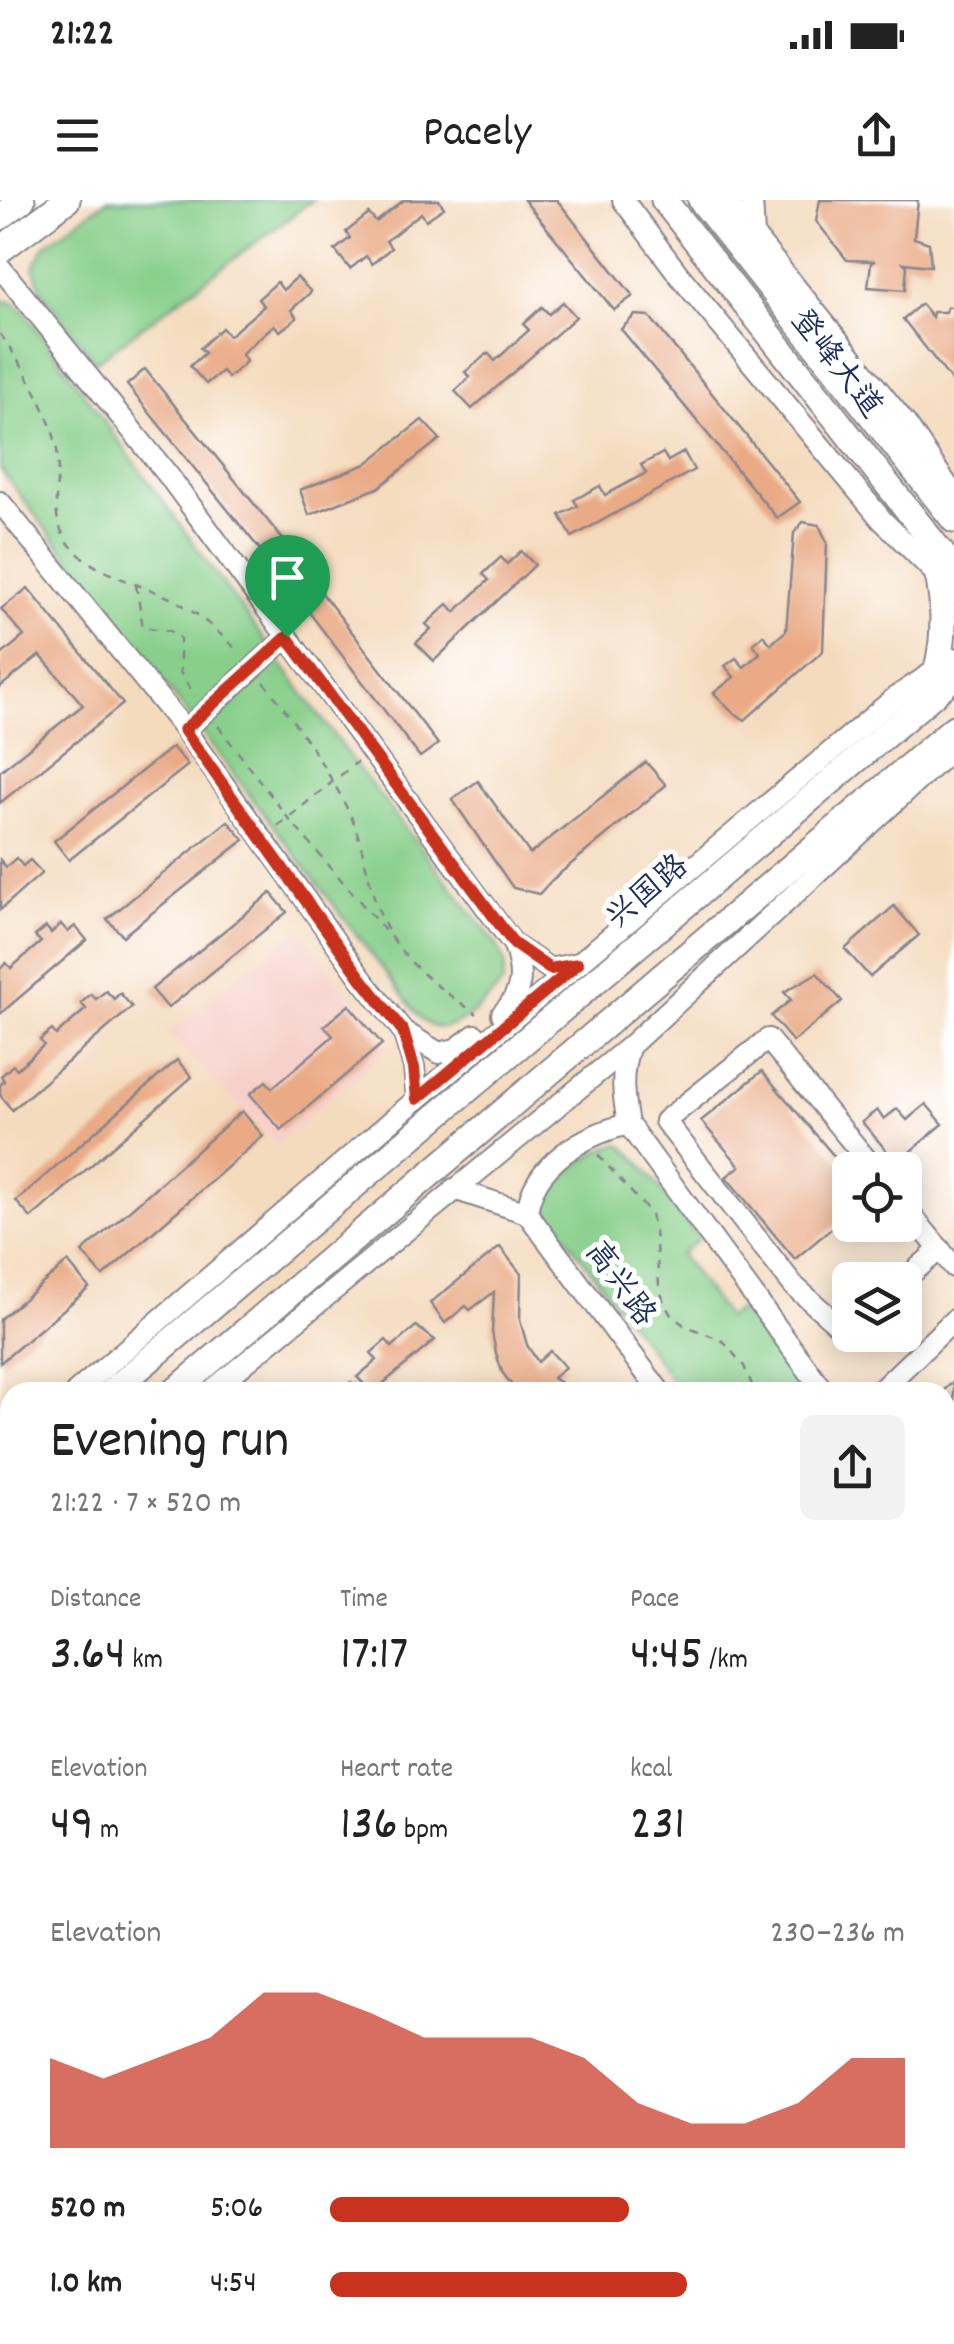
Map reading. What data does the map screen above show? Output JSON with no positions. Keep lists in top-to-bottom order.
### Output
{
  "streets": {
    "main road": ["登峰大道", "兴国路"],
    "street": ["高兴路"]
  },
  "page": {
    "status": "21:22",
    "header": "Pacely",
    "heading": ["Evening run", "21:22 · 7 × 520 m"],
    "stats": [
      ["Distance", "3.64 km"],
      ["Time", "17:17"],
      ["Pace", "4:45 /km"],
      ["Elevation", "49 m"],
      ["Heart rate", "136 bpm"],
      ["kcal", "231"]
    ],
    "chart": ["Elevation", "230–236 m"],
    "list": [
      {
        "name": "520 m",
        "note": "5:06"
      },
      {
        "name": "1.0 km",
        "note": "4:54"
      }
    ]
  }
}
